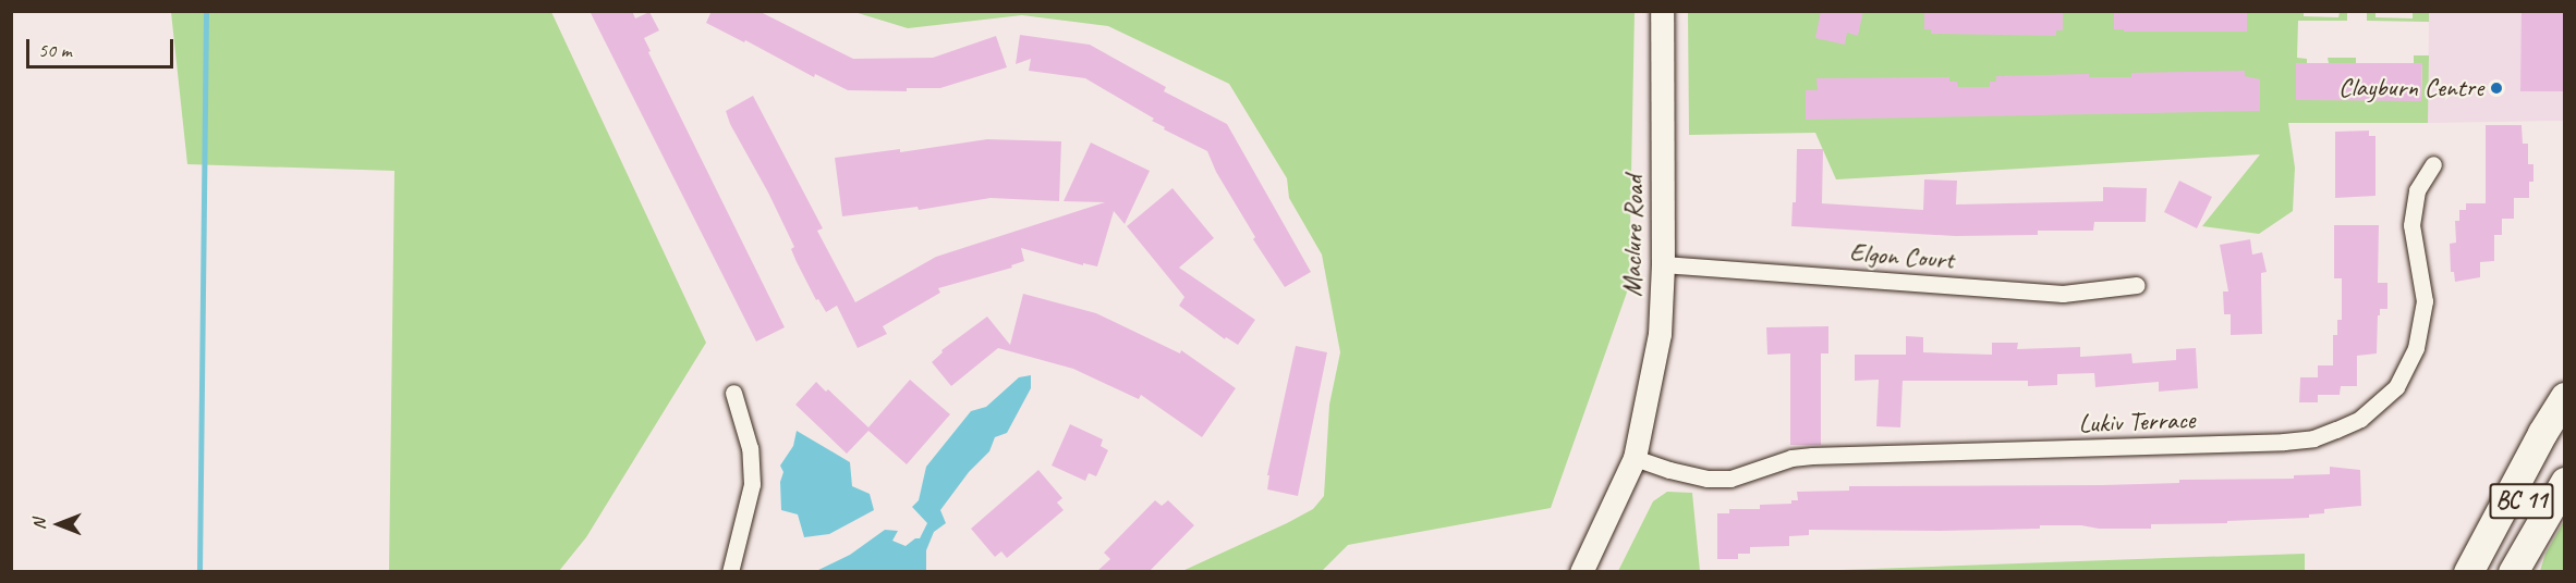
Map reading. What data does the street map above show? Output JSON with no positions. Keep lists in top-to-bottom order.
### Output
{
  "streets": {
    "highway": ["BC 11"],
    "street": ["Maclure Road", "Elgon Court", "Lukiv Terrace"]
  },
  "crossings": [
    ["Maclure Road", "Elgon Court"],
    ["Maclure Road", "Lukiv Terrace"]
  ],
  "places": ["Clayburn Centre"],
  "scale_bar": "50 m",
  "north": "left"
}
